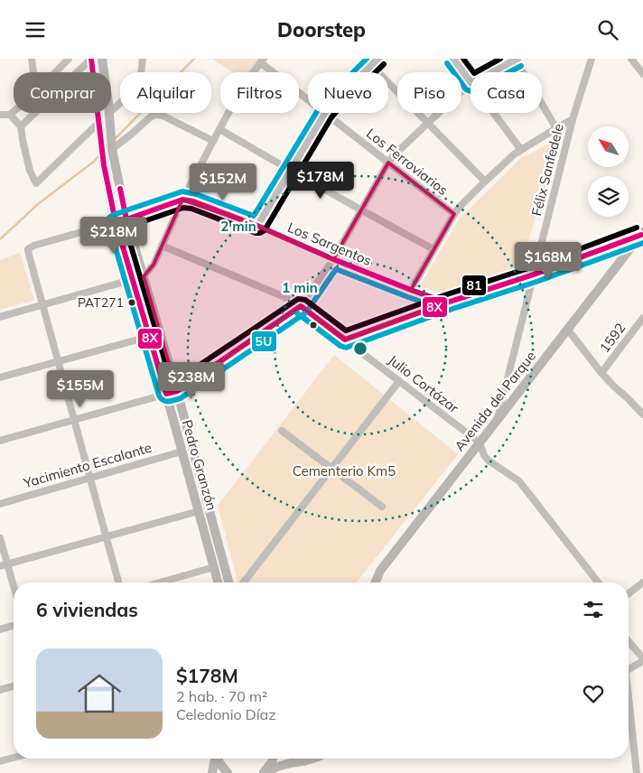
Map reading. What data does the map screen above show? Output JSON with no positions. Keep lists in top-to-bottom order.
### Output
{
  "streets": {
    "main road": ["Avenida del Parque", "Pedro Granzón"],
    "street": [
      "Los Ferroviarios",
      "Félix Sanfedele",
      "Los Sargentos",
      "1592",
      "Julio Cortázar",
      "Yacimiento Escalante"
    ]
  },
  "crossings": [
    ["Félix Sanfedele", "Avenida del Parque"],
    ["Julio Cortázar", "Avenida del Parque"],
    ["Yacimiento Escalante", "Pedro Granzón"]
  ],
  "parks": ["Cementerio Km5"],
  "places": ["PAT271"],
  "lines": ["transit line 8X", "transit line 5U", "transit line 81"],
  "north": "top left",
  "page": {
    "header": "Doorstep",
    "chip": [
      "Comprar",
      "Alquilar",
      "Filtros",
      "Nuevo",
      "Piso",
      "Casa"
    ],
    "price": [
      "$178M",
      "$152M",
      "$218M",
      "$168M",
      "$238M",
      "$155M"
    ],
    "heading": "6 viviendas",
    "list": [
      {
        "name": "$178M",
        "note": "2 hab. · 70 m² · Celedonio Díaz"
      }
    ]
  },
  "rings": ["2 min", "1 min"]
}
